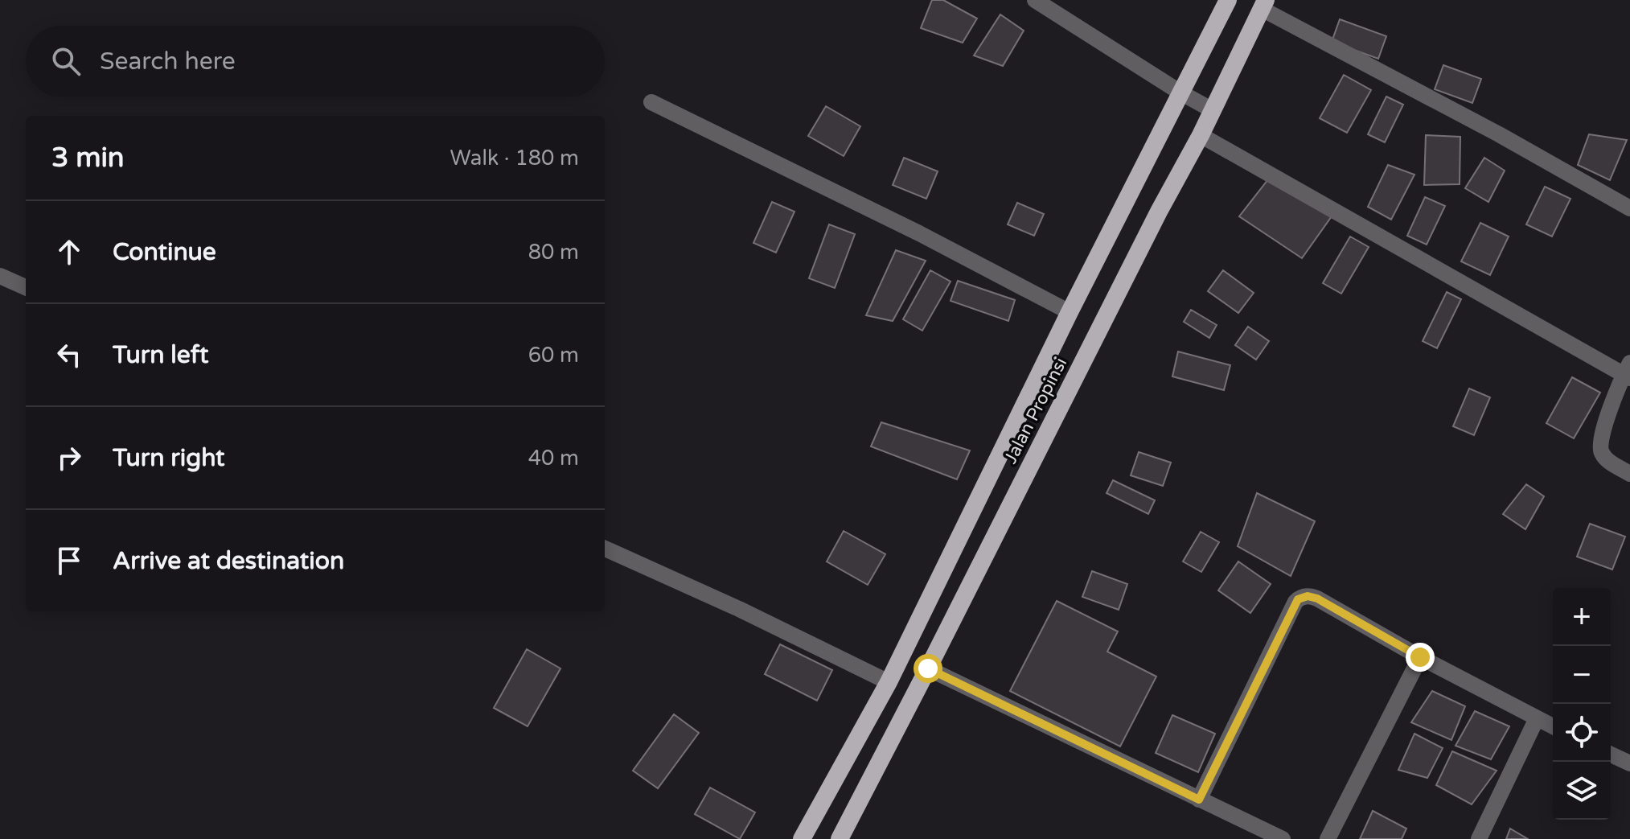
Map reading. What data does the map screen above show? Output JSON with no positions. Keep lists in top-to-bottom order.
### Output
{
  "streets": {
    "highway": ["Jalan Propinsi"]
  },
  "page": {
    "search": "Search here",
    "heading": ["3 min", "Walk · 180 m"],
    "list": [
      ["Continue", "80 m"],
      ["Turn left", "60 m"],
      ["Turn right", "40 m"],
      "Arrive at destination"
    ],
    "map_buttons": ["+", "−"]
  }
}
